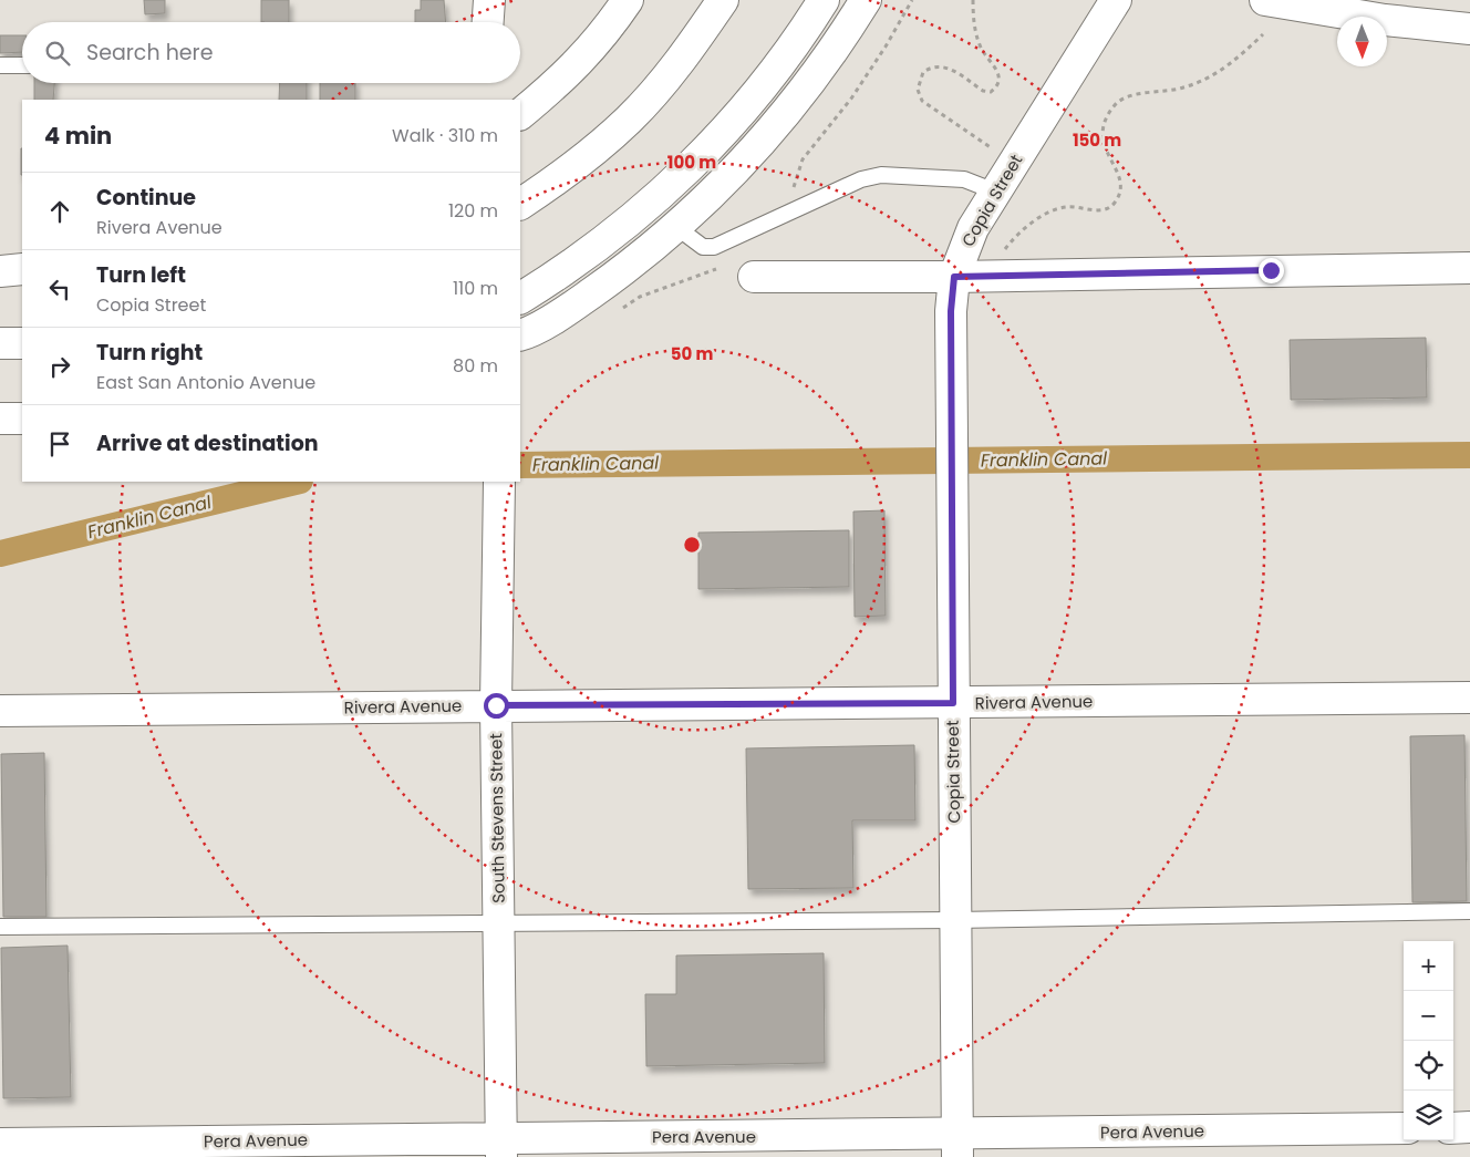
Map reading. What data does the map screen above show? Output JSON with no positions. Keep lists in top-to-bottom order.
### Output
{
  "streets": {
    "main road": [
      "Copia Street",
      "Rivera Avenue",
      "South Stevens Street",
      "Pera Avenue"
    ]
  },
  "crossings": [
    ["Copia Street", "Rivera Avenue"],
    ["Copia Street", "Pera Avenue"],
    ["Rivera Avenue", "South Stevens Street"],
    ["South Stevens Street", "Pera Avenue"]
  ],
  "water": ["Franklin Canal"],
  "north": "bottom",
  "page": {
    "search": "Search here",
    "heading": ["4 min", "Walk · 310 m"],
    "list": [
      ["Continue", "Rivera Avenue", "120 m"],
      ["Turn left", "Copia Street", "110 m"],
      ["Turn right", "East San Antonio Avenue", "80 m"],
      "Arrive at destination"
    ],
    "map_buttons": ["+", "−"]
  },
  "rings": ["150 m", "100 m", "50 m"]
}
